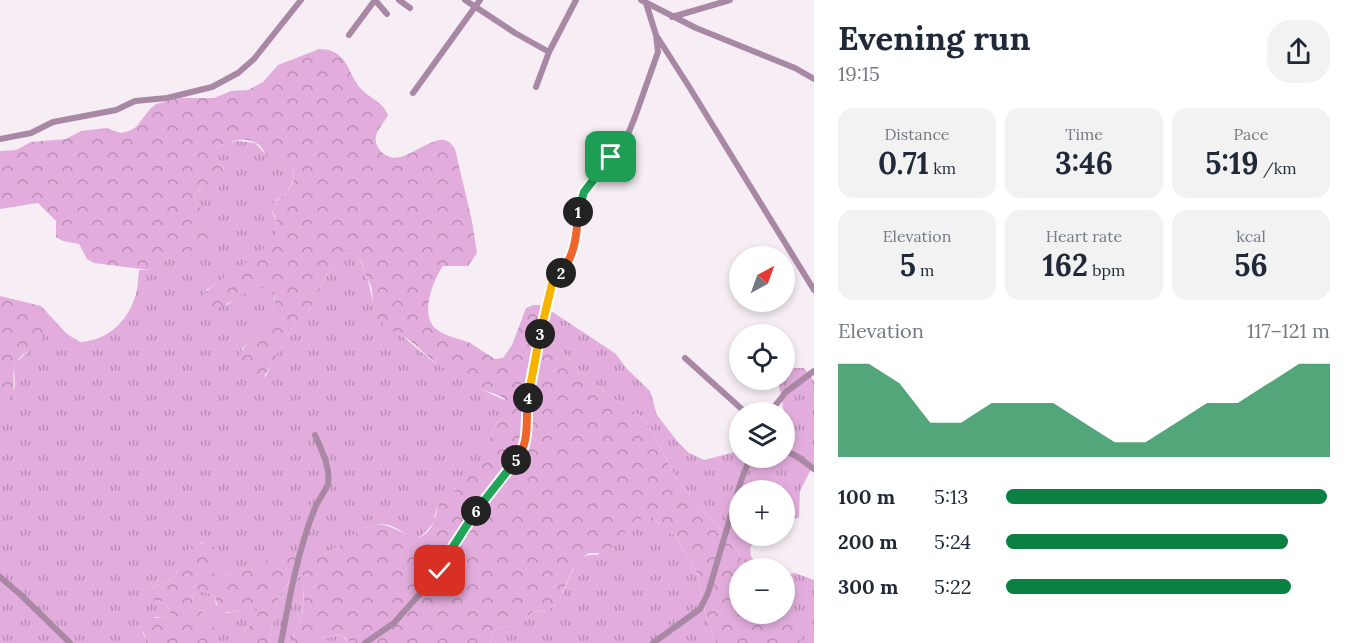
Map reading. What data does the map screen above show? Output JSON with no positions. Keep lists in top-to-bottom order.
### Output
{
  "north": "top right",
  "page": {
    "heading": ["Evening run", "19:15"],
    "stats": [
      ["Distance", "0.71 km"],
      ["Time", "3:46"],
      ["Pace", "5:19 /km"],
      ["Elevation", "5 m"],
      ["Heart rate", "162 bpm"],
      ["kcal", "56"]
    ],
    "pins": [
      "1",
      "2",
      "3",
      "4",
      "5",
      "6"
    ],
    "map_buttons": ["+", "−"],
    "chart": ["Elevation", "117–121 m"],
    "list": [
      {
        "name": "100 m",
        "note": "5:13"
      },
      {
        "name": "200 m",
        "note": "5:24"
      },
      {
        "name": "300 m",
        "note": "5:22"
      }
    ]
  }
}
